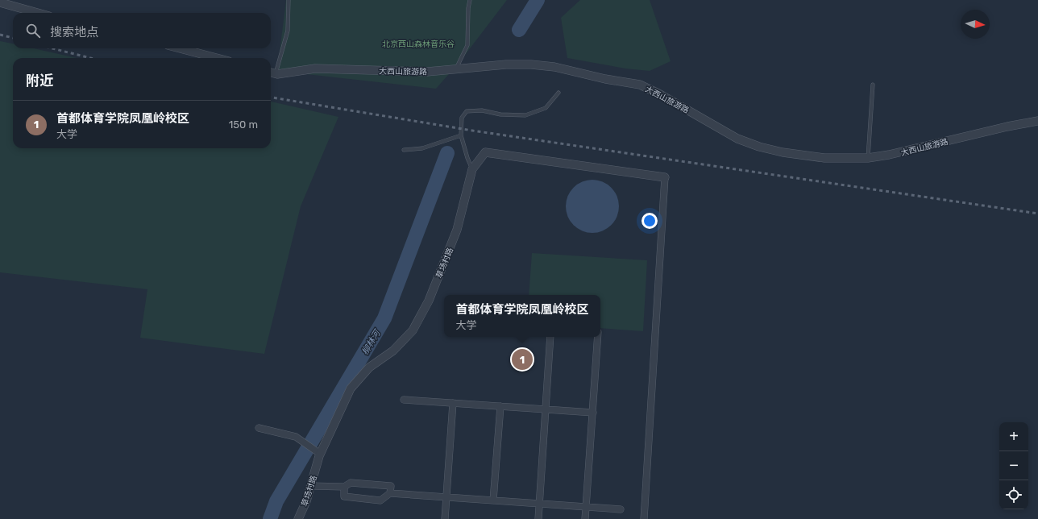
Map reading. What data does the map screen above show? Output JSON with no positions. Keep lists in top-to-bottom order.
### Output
{
  "streets": {
    "street": ["大西山旅游路", "草场村路"]
  },
  "water": ["柳林河"],
  "parks": ["北京西山森林音乐谷"],
  "north": "right",
  "page": {
    "search": "搜索地点",
    "heading": "附近",
    "list": [
      {
        "mark": "1",
        "name": "首都体育学院凤凰岭校区",
        "note": "大学",
        "value": "150 m"
      }
    ],
    "popup": ["首都体育学院凤凰岭校区", "大学"],
    "pins": "1",
    "map_buttons": ["+", "−"]
  }
}
